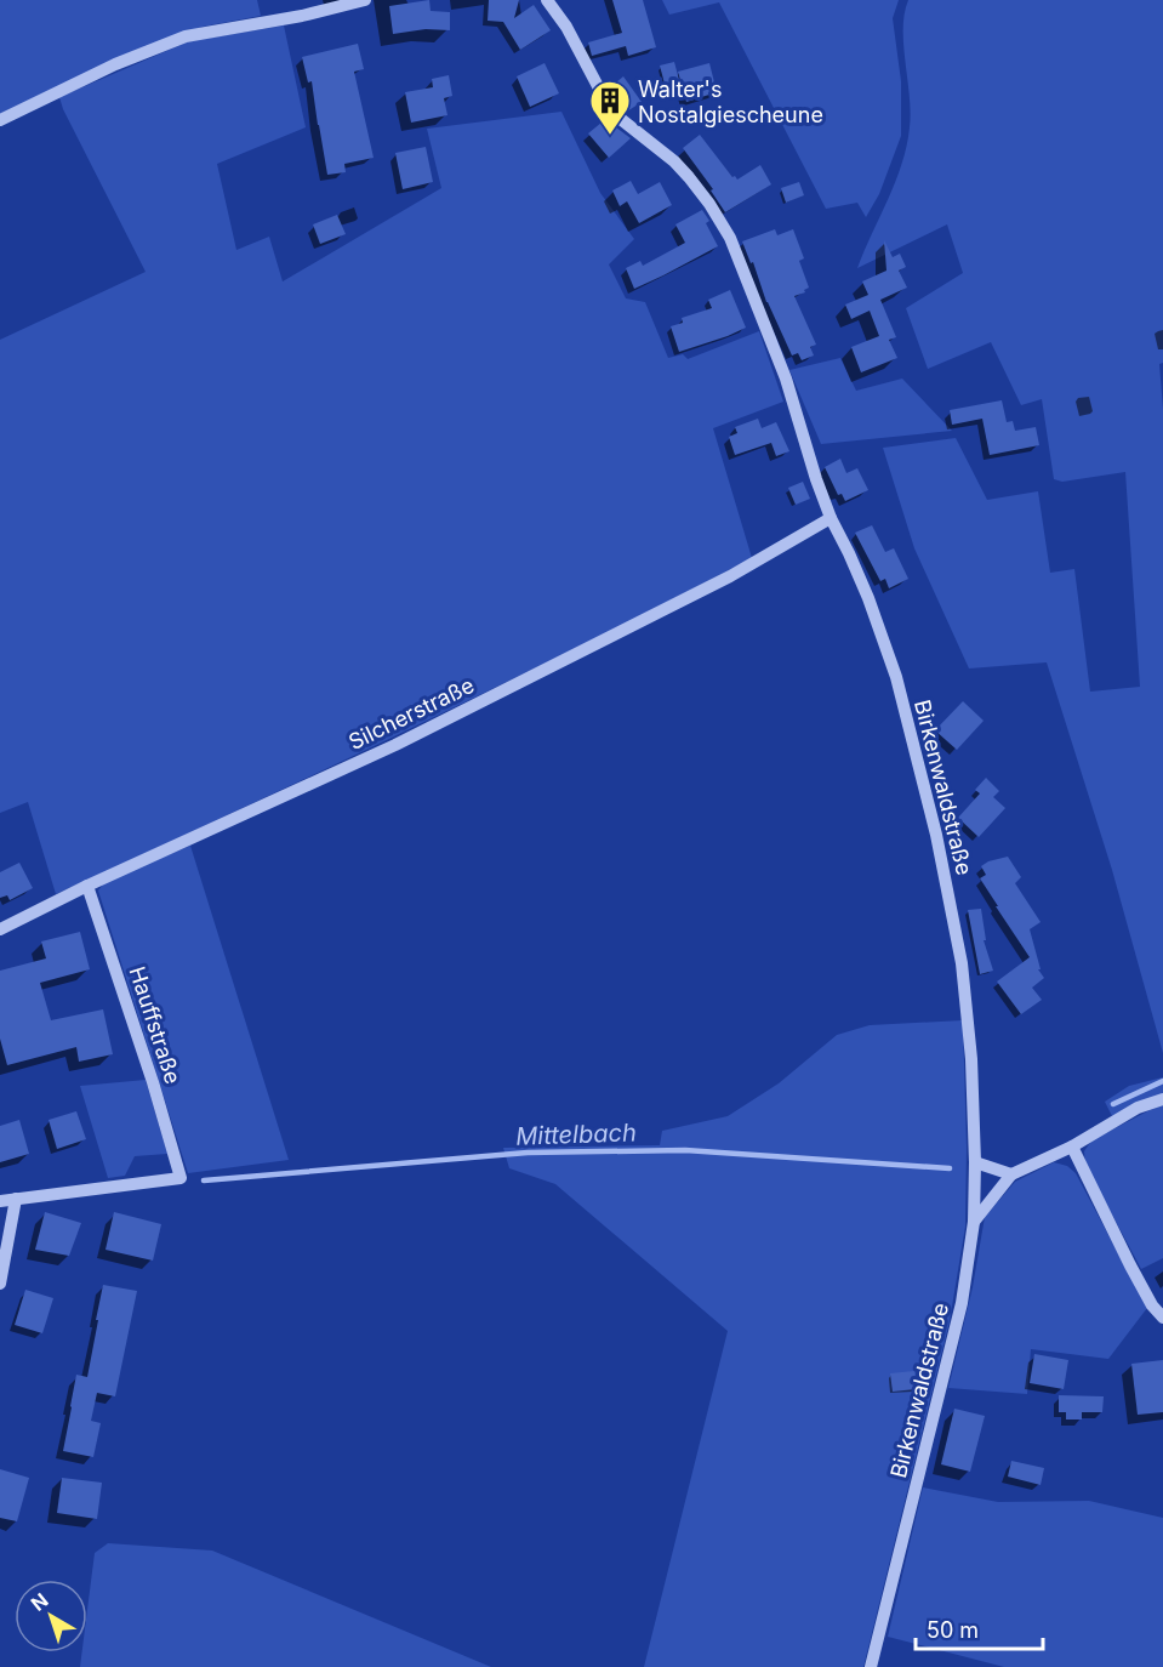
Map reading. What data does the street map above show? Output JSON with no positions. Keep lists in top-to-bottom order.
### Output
{
  "streets": {
    "street": ["Silcherstraße", "Birkenwaldstraße", "Hauffstraße"]
  },
  "crossings": [
    ["Silcherstraße", "Birkenwaldstraße"],
    ["Silcherstraße", "Hauffstraße"]
  ],
  "water": ["Mittelbach"],
  "places": {
    "building": ["Walter's Nostalgiescheune"]
  },
  "scale_bar": "50 m",
  "north": "top left"
}
